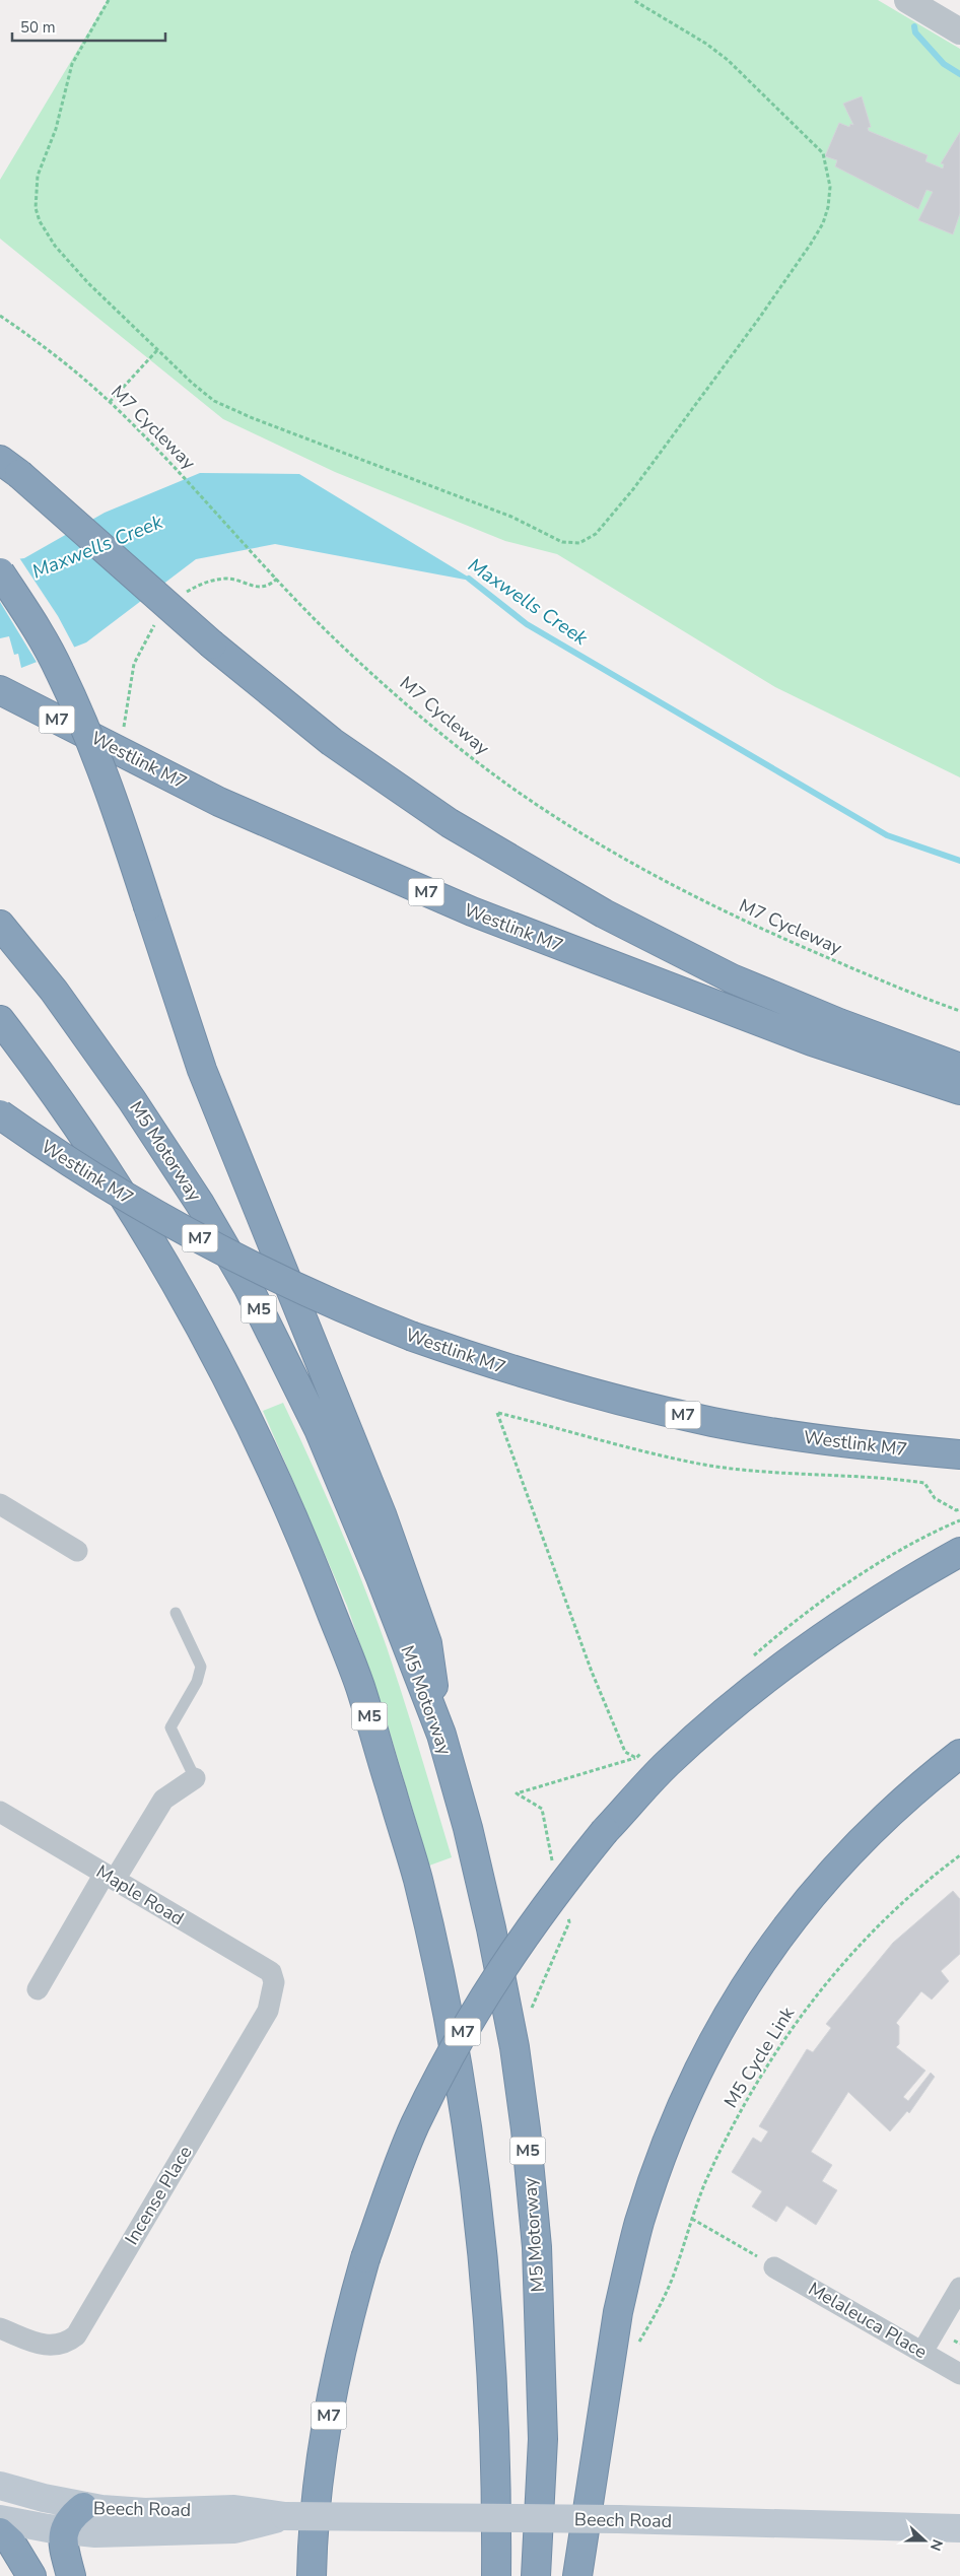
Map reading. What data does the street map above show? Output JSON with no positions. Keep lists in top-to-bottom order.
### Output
{
  "streets": {
    "highway": [
      "M7",
      "Westlink M7",
      "M5 Motorway",
      "M5"
    ],
    "main road": ["Beech Road"],
    "street": ["Maple Road", "Incense Place", "Melaleuca Place"],
    "path": ["M7 Cycleway", "M5 Cycle Link"]
  },
  "crossings": [
    ["Maple Road", "Incense Place"]
  ],
  "water": ["Maxwells Creek"],
  "scale_bar": "50 m",
  "north": "right"
}
